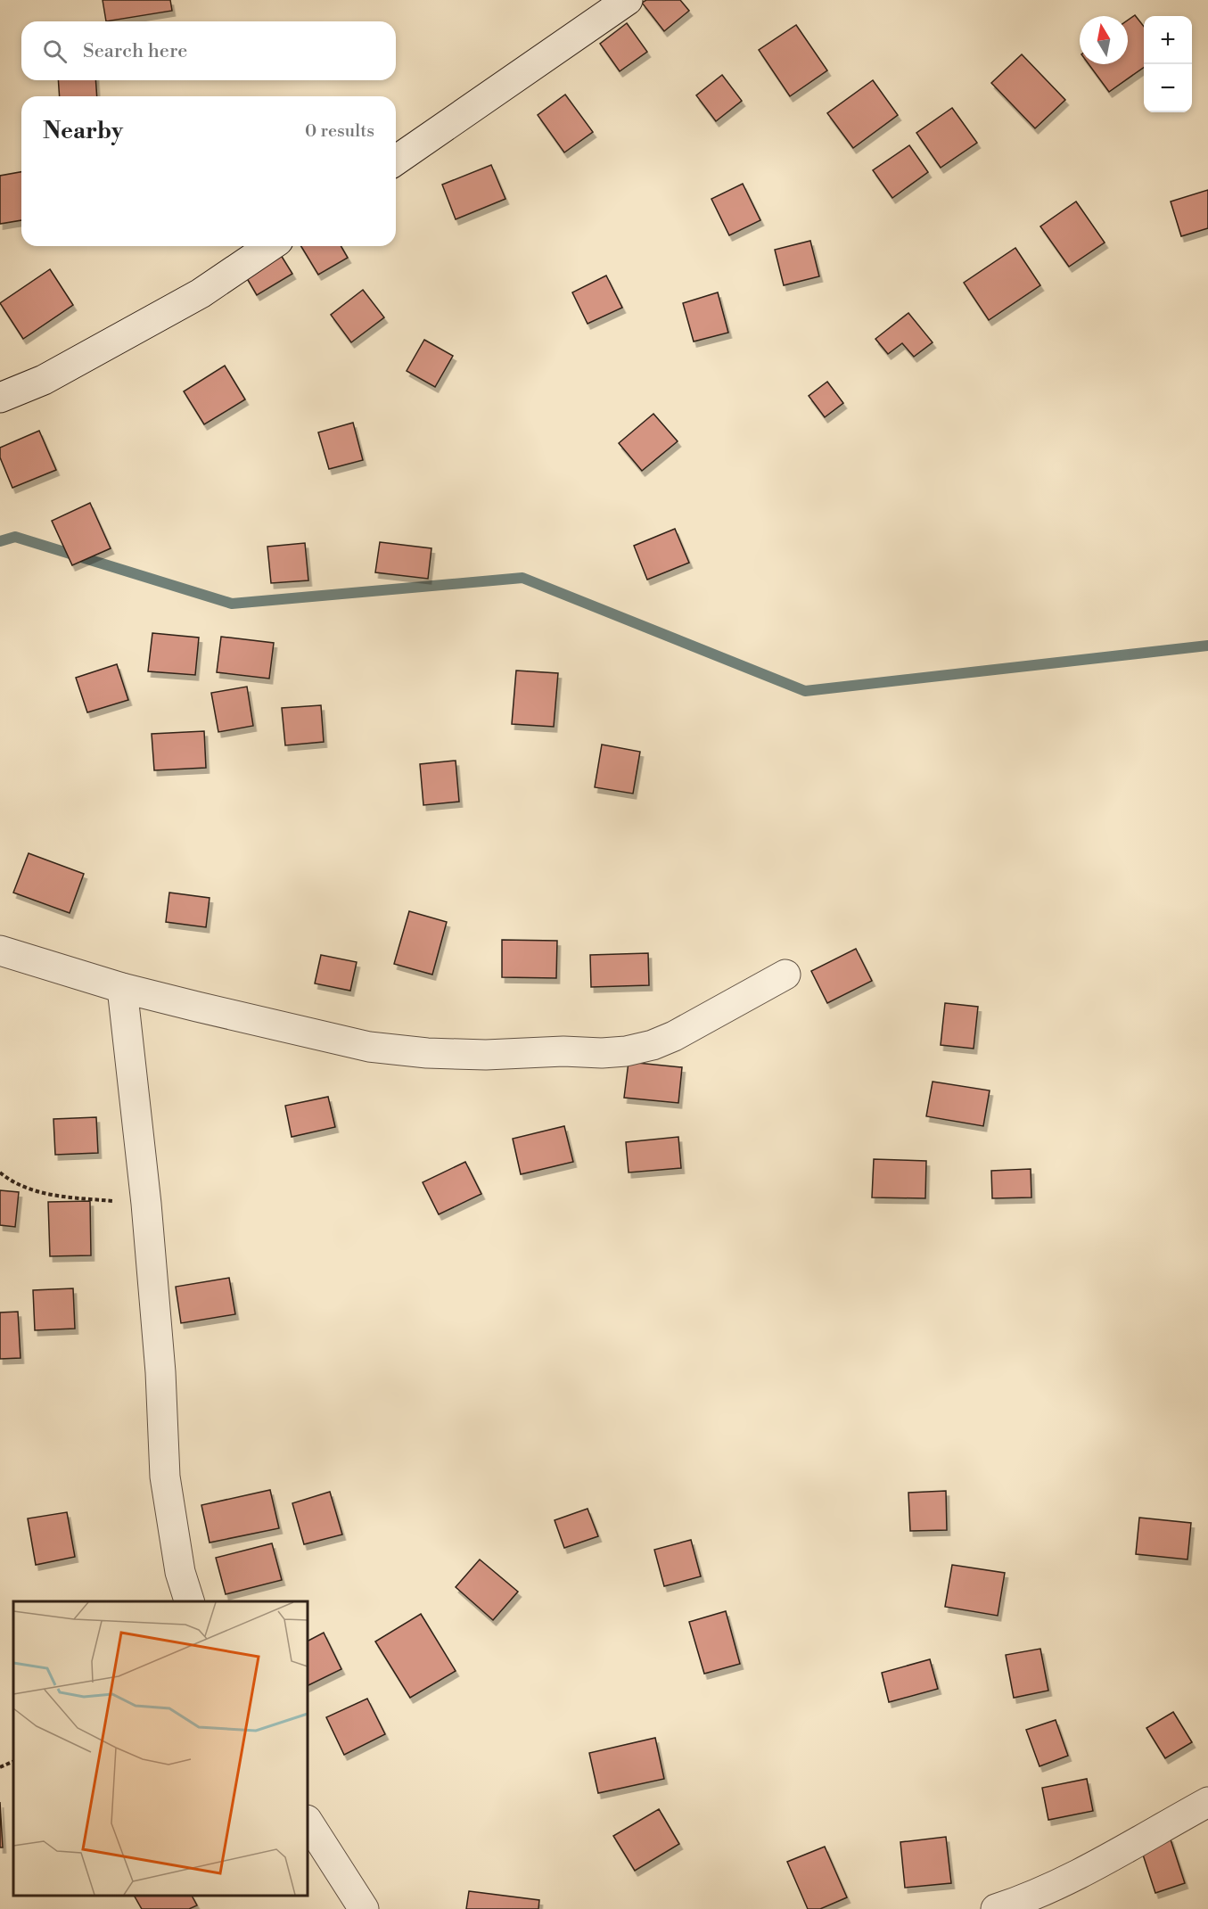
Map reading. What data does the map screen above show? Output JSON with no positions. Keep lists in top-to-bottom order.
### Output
{
  "north": "top",
  "page": {
    "map_buttons": ["+", "−"],
    "search": "Search here",
    "heading": ["Nearby", "0 results"]
  }
}
